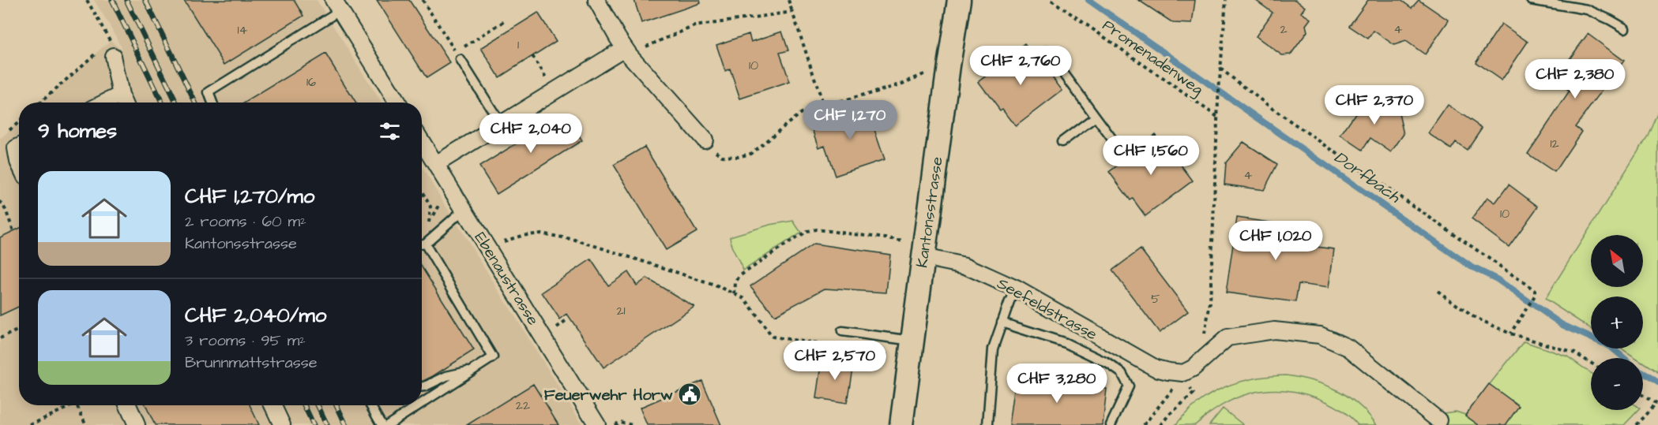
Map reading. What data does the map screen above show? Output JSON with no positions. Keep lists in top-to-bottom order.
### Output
{
  "streets": {
    "main road": ["Kantonsstrasse"],
    "street": ["Ebenaustrasse", "Seefeldstrasse"],
    "path": ["Promenadenweg"]
  },
  "crossings": [
    ["Kantonsstrasse", "Seefeldstrasse"]
  ],
  "water": ["Dorfbach"],
  "places": {
    "public building": ["Feuerwehr Horw"]
  },
  "house_numbers": [
    "2",
    "4",
    "14",
    "1",
    "10",
    "16",
    "12",
    "4",
    "10",
    "5",
    "21",
    "22"
  ],
  "north": "top left",
  "page": {
    "price": [
      "CHF 2,760",
      "CHF 2,380",
      "CHF 2,370",
      "CHF 1,270",
      "CHF 2,040",
      "CHF 1,560",
      "CHF 1,020",
      "CHF 2,570",
      "CHF 3,280"
    ],
    "heading": "9 homes",
    "list": [
      {
        "name": "CHF 1,270/mo",
        "note": "2 rooms · 60 m² · Kantonsstrasse"
      },
      {
        "name": "CHF 2,040/mo",
        "note": "3 rooms · 95 m² · Brunnmattstrasse"
      }
    ],
    "map_buttons": ["+", "−"]
  }
}
